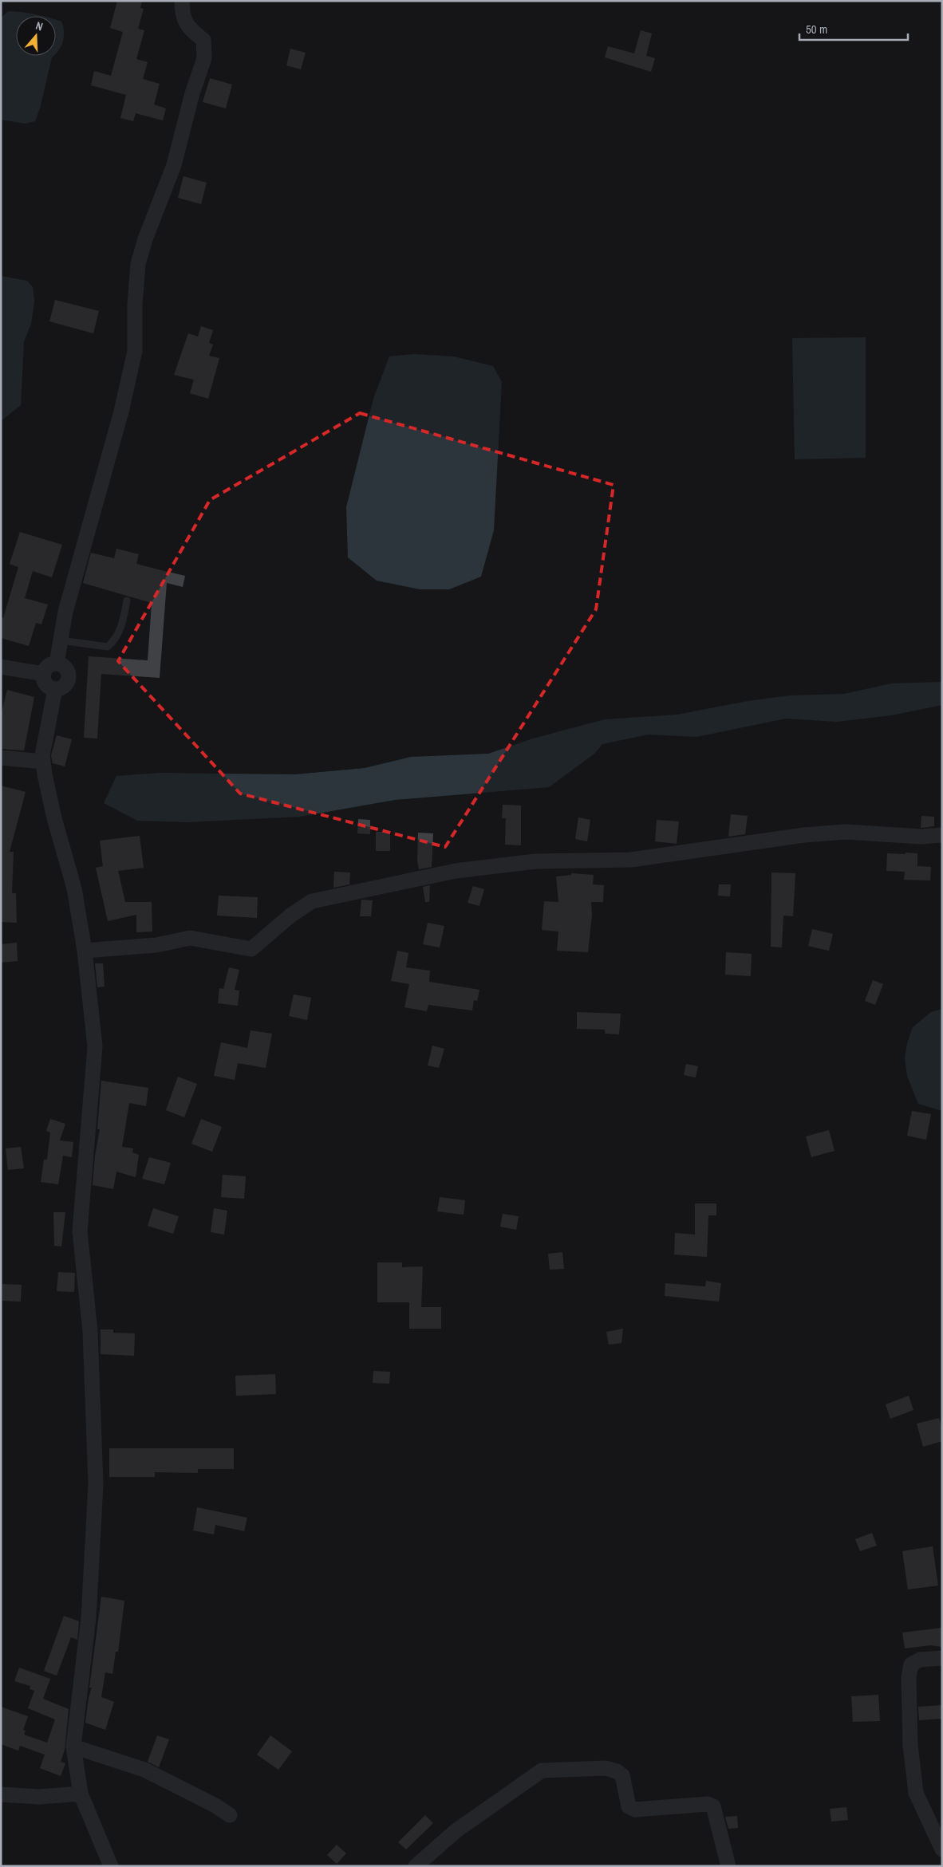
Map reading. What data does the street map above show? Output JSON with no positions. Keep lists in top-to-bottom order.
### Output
{
  "scale_bar": "50 m",
  "north": "top"
}
